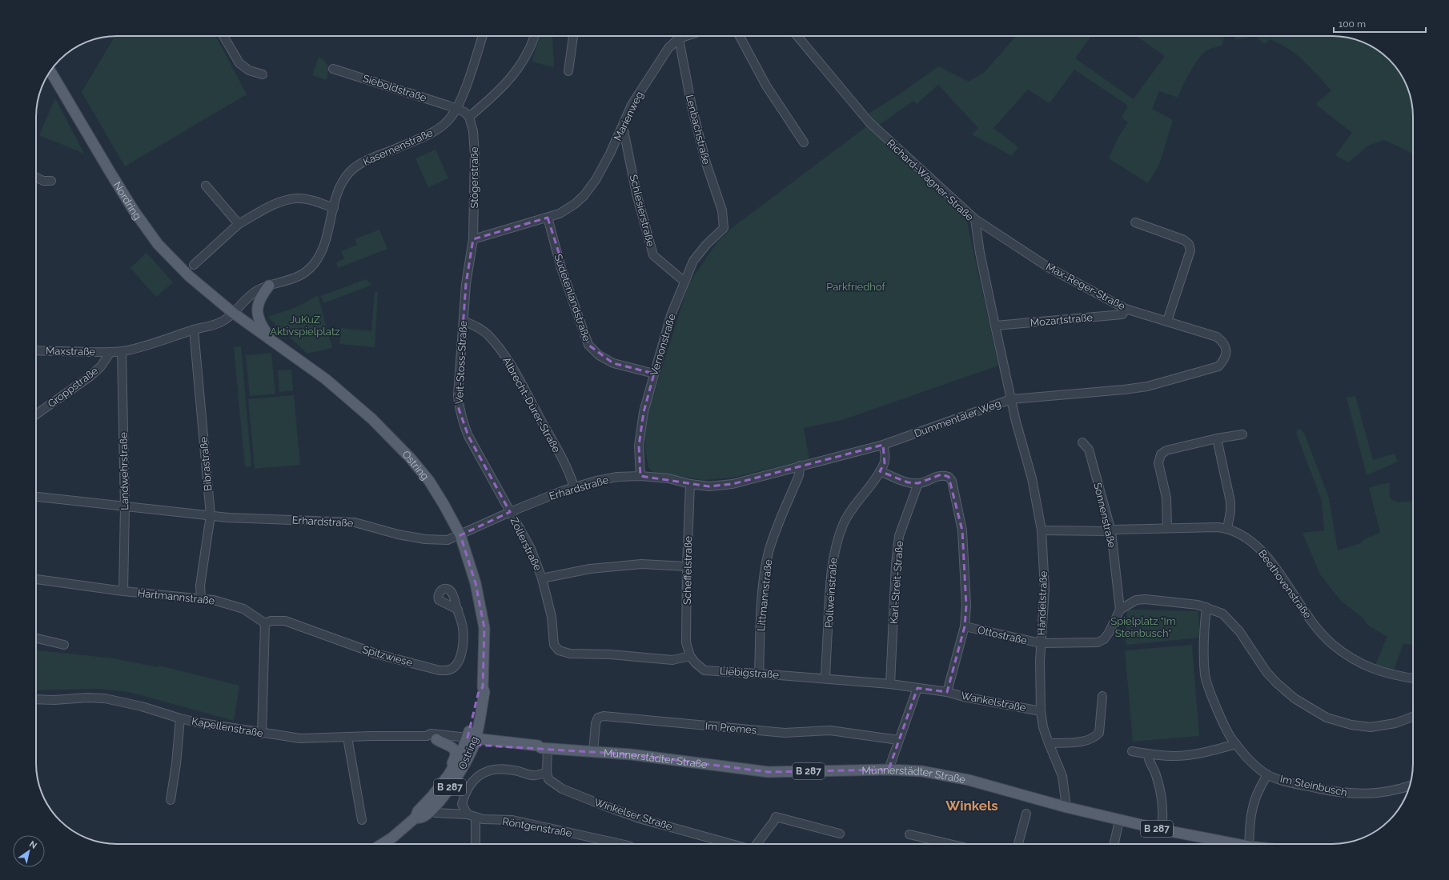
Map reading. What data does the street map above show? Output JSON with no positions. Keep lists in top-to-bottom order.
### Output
{
  "streets": {
    "main road": [
      "Nordring",
      "Ostring",
      "Münnerstädter Straße",
      "B 287"
    ],
    "street": [
      "Sieboldstraße",
      "Marienweg",
      "Lenbachstraße",
      "Kasernenstraße",
      "Stögerstraße",
      "Richard-Wagner-Straße",
      "Schlesierstraße",
      "Max-Reger-Straße",
      "Sudetenlandstraße",
      "Mozartstraße",
      "Vernonstraße",
      "Maxstraße",
      "Veit-Stoss-Straße",
      "Groppstraße",
      "Albrecht-Dürer-Straße",
      "Dummentaler Weg",
      "Bibrastraße",
      "Landwehrstraße",
      "Erhardstraße",
      "Sonnenstraße",
      "Zollerstraße",
      "Scheffelstraße",
      "Karl-Streit-Straße",
      "Beethovenstraße",
      "Pollweinstraße",
      "Littmannstraße",
      "Hartmannstraße",
      "Händelstraße",
      "Ottostraße",
      "Spitzwiese",
      "Liebigstraße",
      "Wankelstraße",
      "Kapellenstraße",
      "Im Premes",
      "Im Steinbusch",
      "Winkelser Straße",
      "Röntgenstraße"
    ]
  },
  "crossings": [
    ["Sieboldstraße", "Kasernenstraße"],
    ["Marienweg", "Schlesierstraße"],
    ["Marienweg", "Sudetenlandstraße"],
    ["Lenbachstraße", "Vernonstraße"],
    ["Kasernenstraße", "Nordring"],
    ["Kasernenstraße", "Maxstraße"],
    ["Kasernenstraße", "Bibrastraße"],
    ["Kasernenstraße", "Ostring"],
    ["Stögerstraße", "Veit-Stoss-Straße"],
    ["Richard-Wagner-Straße", "Max-Reger-Straße"],
    ["Richard-Wagner-Straße", "Mozartstraße"],
    ["Richard-Wagner-Straße", "Dummentaler Weg"],
    ["Richard-Wagner-Straße", "Händelstraße"],
    ["Nordring", "Ostring"],
    ["Schlesierstraße", "Vernonstraße"],
    ["Max-Reger-Straße", "Mozartstraße"],
    ["Max-Reger-Straße", "Dummentaler Weg"],
    ["Sudetenlandstraße", "Vernonstraße"],
    ["Vernonstraße", "Erhardstraße"],
    ["Maxstraße", "Groppstraße"],
    ["Maxstraße", "Bibrastraße"],
    ["Maxstraße", "Landwehrstraße"],
    ["Veit-Stoss-Straße", "Albrecht-Dürer-Straße"],
    ["Veit-Stoss-Straße", "Erhardstraße"],
    ["Veit-Stoss-Straße", "Zollerstraße"],
    ["Albrecht-Dürer-Straße", "Erhardstraße"],
    ["Dummentaler Weg", "Erhardstraße"],
    ["Dummentaler Weg", "Scheffelstraße"],
    ["Dummentaler Weg", "Pollweinstraße"],
    ["Dummentaler Weg", "Littmannstraße"],
    ["Dummentaler Weg", "Händelstraße"],
    ["Bibrastraße", "Erhardstraße"],
    ["Bibrastraße", "Hartmannstraße"],
    ["Ostring", "Erhardstraße"],
    ["Ostring", "Kapellenstraße"],
    ["Ostring", "Münnerstädter Straße"],
    ["Ostring", "Röntgenstraße"],
    ["Landwehrstraße", "Erhardstraße"],
    ["Landwehrstraße", "Hartmannstraße"],
    ["Erhardstraße", "Zollerstraße"],
    ["Erhardstraße", "Scheffelstraße"],
    ["Sonnenstraße", "Beethovenstraße"],
    ["Sonnenstraße", "Ottostraße"],
    ["Zollerstraße", "Scheffelstraße"],
    ["Zollerstraße", "Liebigstraße"],
    ["Scheffelstraße", "Liebigstraße"],
    ["Karl-Streit-Straße", "Liebigstraße"],
    ["Beethovenstraße", "Händelstraße"],
    ["Pollweinstraße", "Liebigstraße"],
    ["Littmannstraße", "Liebigstraße"],
    ["Hartmannstraße", "Spitzwiese"],
    ["Händelstraße", "Ottostraße"],
    ["Händelstraße", "Wankelstraße"],
    ["Händelstraße", "Münnerstädter Straße"],
    ["Liebigstraße", "Wankelstraße"],
    ["Kapellenstraße", "Münnerstädter Straße"],
    ["Im Premes", "Münnerstädter Straße"]
  ],
  "districts": ["Winkels"],
  "parks": ["Parkfriedhof", "JuKuZ Aktivspielplatz", "Spielplatz \"Im Steinbusch\""],
  "scale_bar": "100 m",
  "north": "top right"
}
